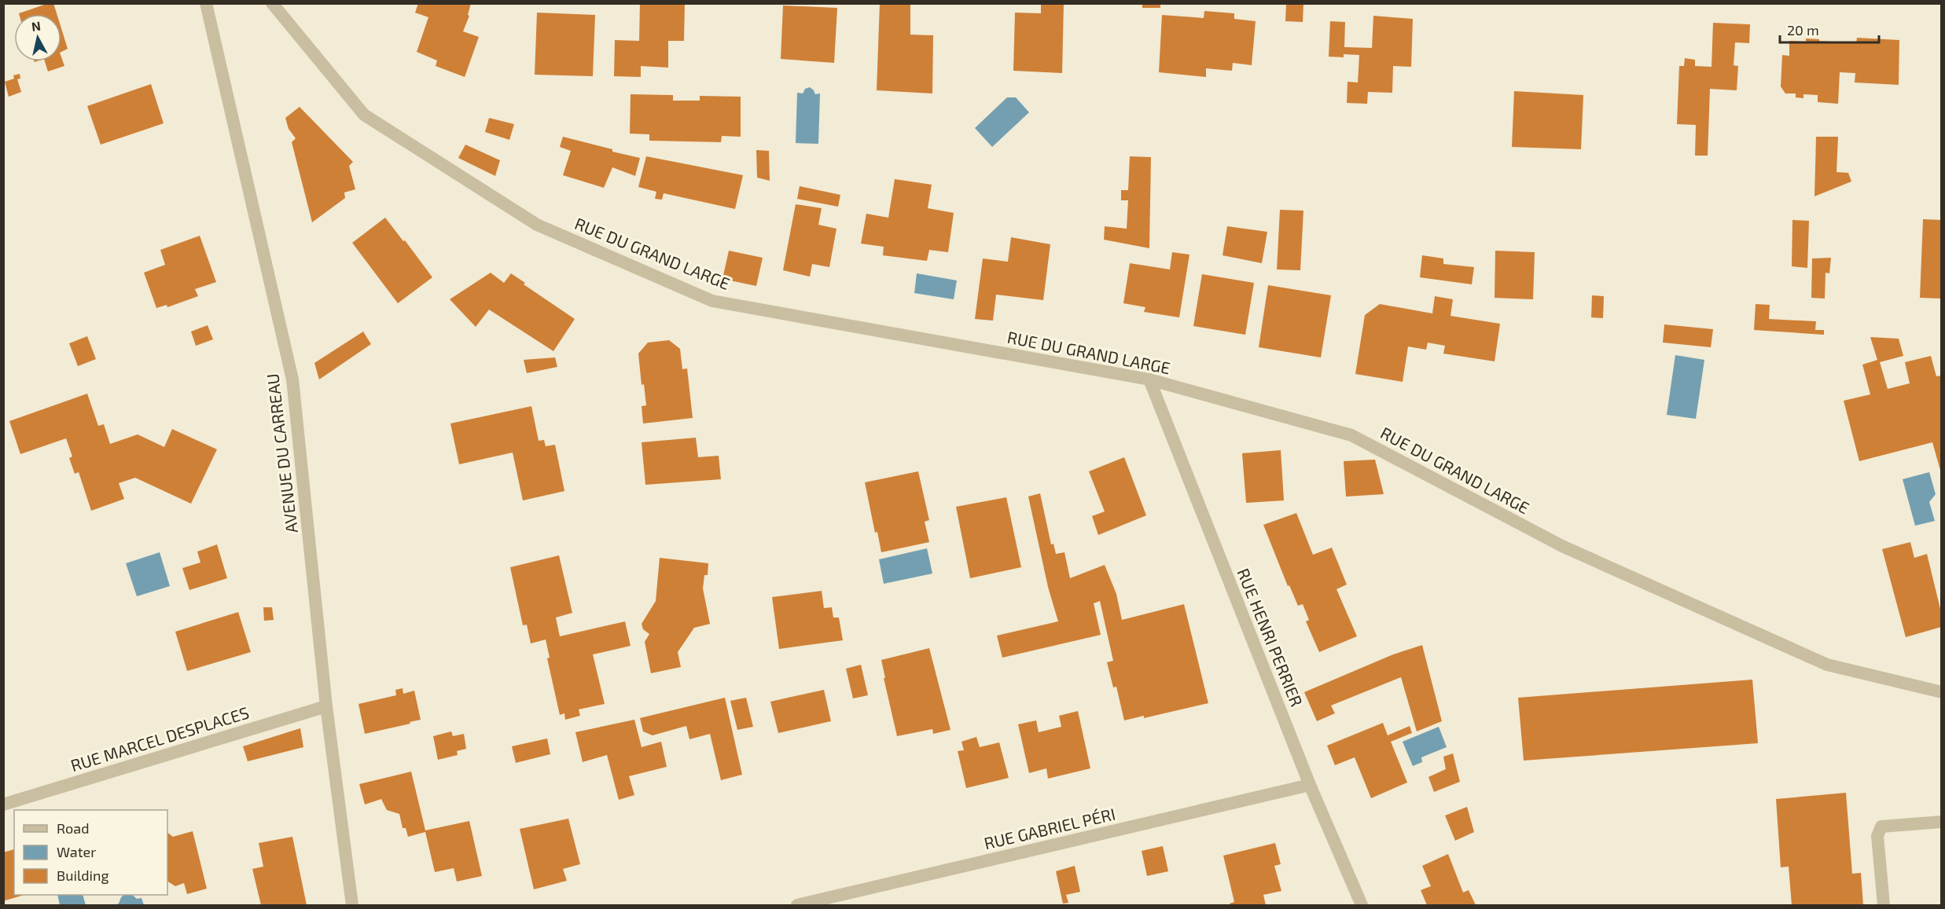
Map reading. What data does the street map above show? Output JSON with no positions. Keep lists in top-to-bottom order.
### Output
{
  "streets": {
    "street": [
      "RUE DU GRAND LARGE",
      "AVENUE DU CARREAU",
      "RUE HENRI PERRIER",
      "RUE MARCEL DESPLACES",
      "RUE GABRIEL PÉRI"
    ]
  },
  "crossings": [
    ["RUE DU GRAND LARGE", "RUE HENRI PERRIER"],
    ["AVENUE DU CARREAU", "RUE MARCEL DESPLACES"],
    ["RUE HENRI PERRIER", "RUE GABRIEL PÉRI"]
  ],
  "legend": ["Road", "Water", "Building"],
  "scale_bar": "20 m",
  "north": "top"
}
